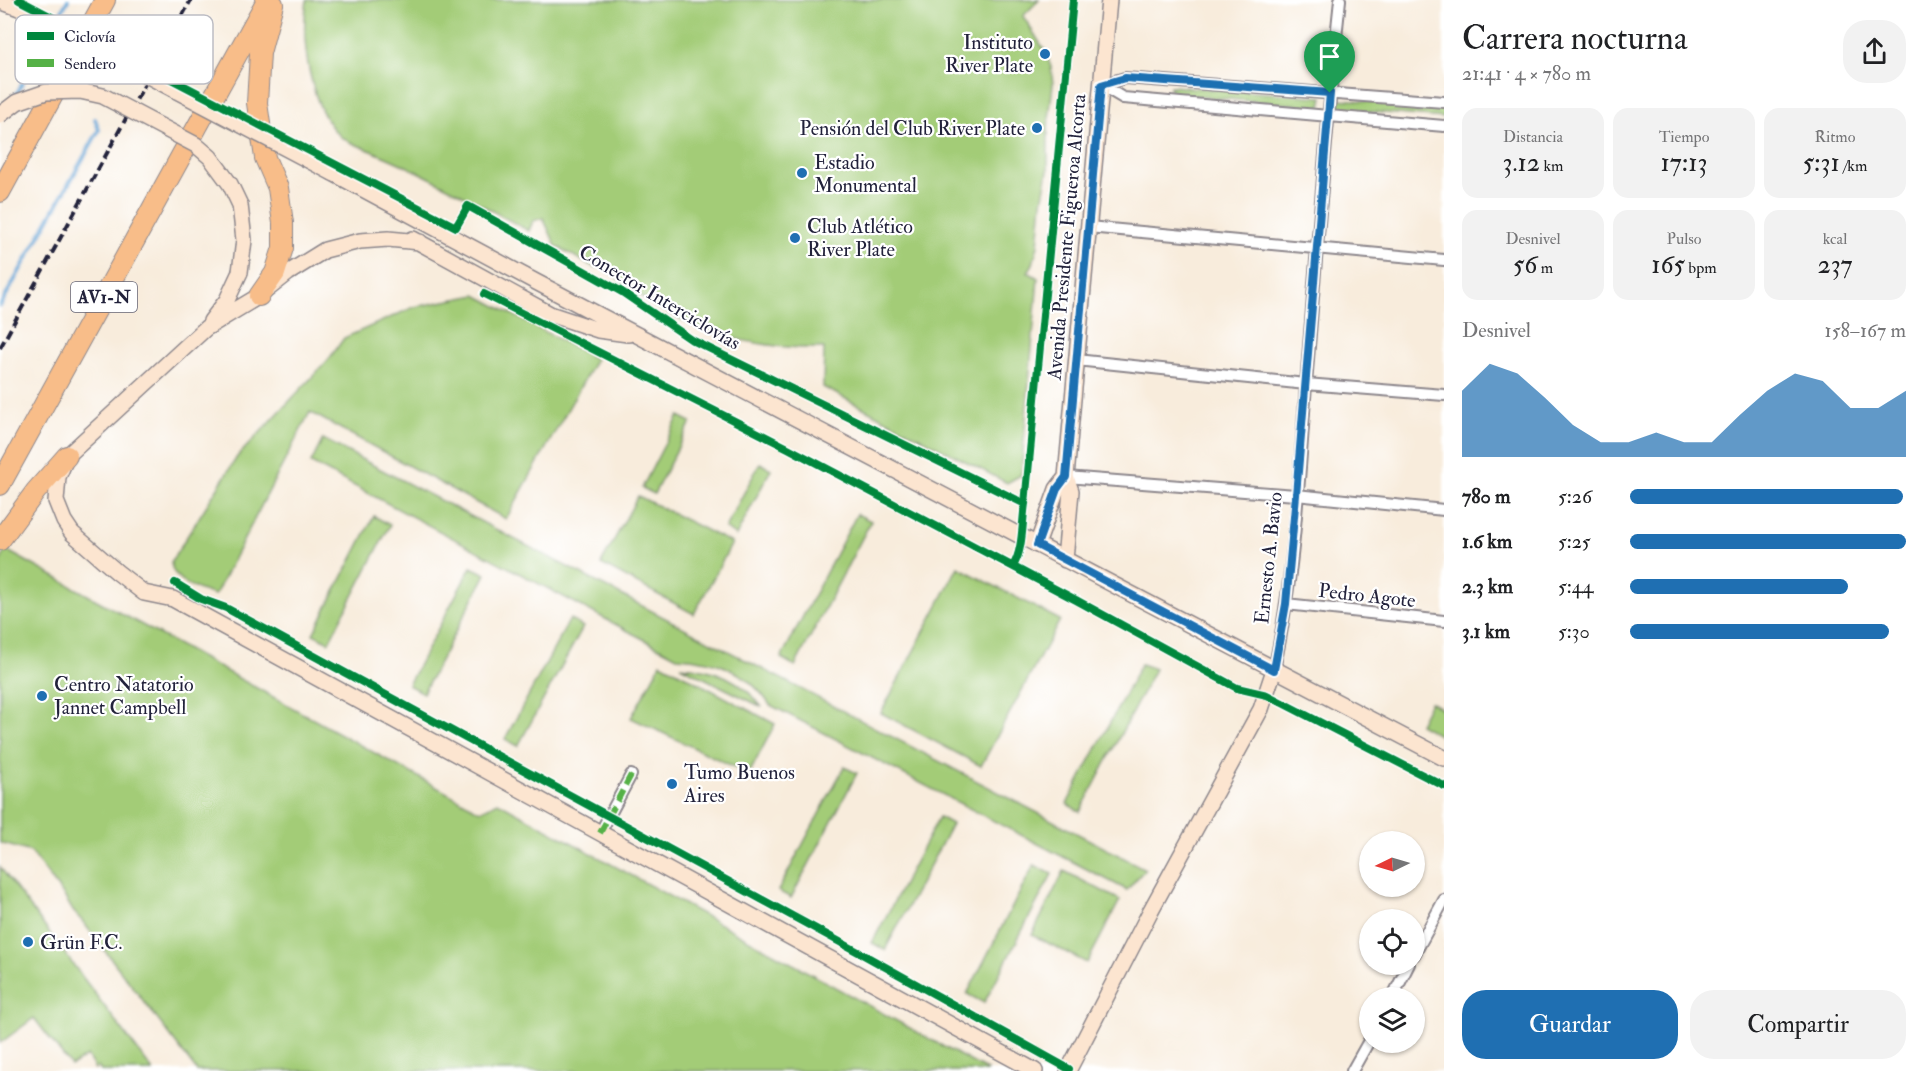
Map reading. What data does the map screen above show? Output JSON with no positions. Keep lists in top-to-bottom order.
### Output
{
  "streets": {
    "highway": ["AV1-N"],
    "main road": ["Avenida Presidente Figueroa Alcorta", "Ernesto A. Bavio"],
    "street": ["Pedro Agote"],
    "cycle path": ["Conector Interciclovías"]
  },
  "crossings": [
    ["Ernesto A. Bavio", "Pedro Agote"]
  ],
  "places": [
    "Instituto River Plate",
    "Pensión del Club River Plate",
    "Estadio Monumental",
    "Club Atlético River Plate",
    "Centro Natatorio Jannet Campbell",
    "Tumo Buenos Aires",
    "Grün F.C."
  ],
  "legend": ["Ciclovía", "Sendero"],
  "north": "left",
  "page": {
    "heading": ["Carrera nocturna", "21:41 · 4 × 780 m"],
    "stats": [
      ["Distancia", "3.12 km"],
      ["Tiempo", "17:13"],
      ["Ritmo", "5:31 /km"],
      ["Desnivel", "56 m"],
      ["Pulso", "165 bpm"],
      ["kcal", "237"]
    ],
    "chart": ["Desnivel", "158–167 m"],
    "list": [
      {
        "name": "780 m",
        "note": "5:26"
      },
      {
        "name": "1.6 km",
        "note": "5:25"
      },
      {
        "name": "2.3 km",
        "note": "5:44"
      },
      {
        "name": "3.1 km",
        "note": "5:30"
      }
    ],
    "buttons": ["Guardar", "Compartir"]
  }
}
